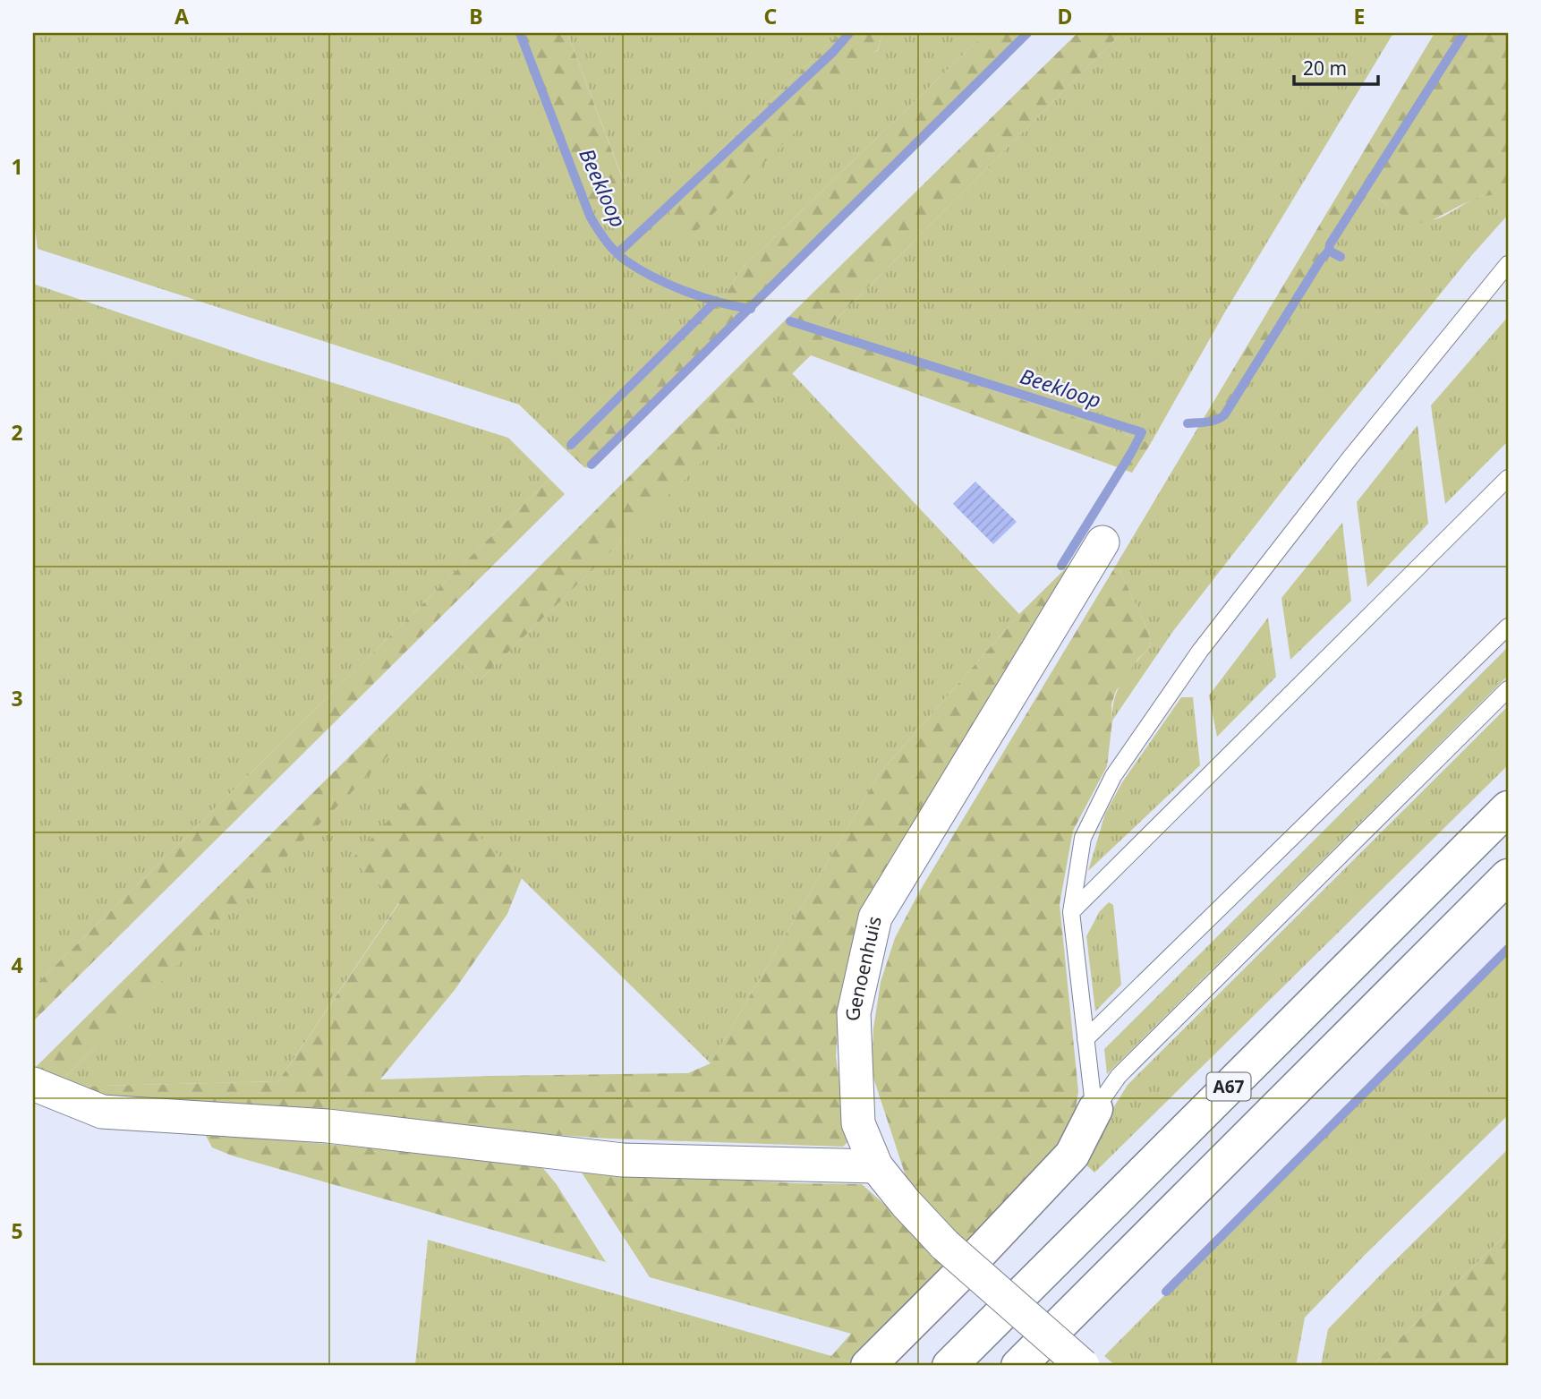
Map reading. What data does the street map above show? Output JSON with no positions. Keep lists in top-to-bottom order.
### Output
{
  "streets": {
    "highway": ["A67"],
    "street": ["Genoenhuis"]
  },
  "water": ["Beekloop"],
  "scale_bar": "20 m",
  "grid": {
    "columns": [
      "A",
      "B",
      "C",
      "D",
      "E"
    ],
    "rows": [
      "1",
      "2",
      "3",
      "4",
      "5"
    ]
  }
}
